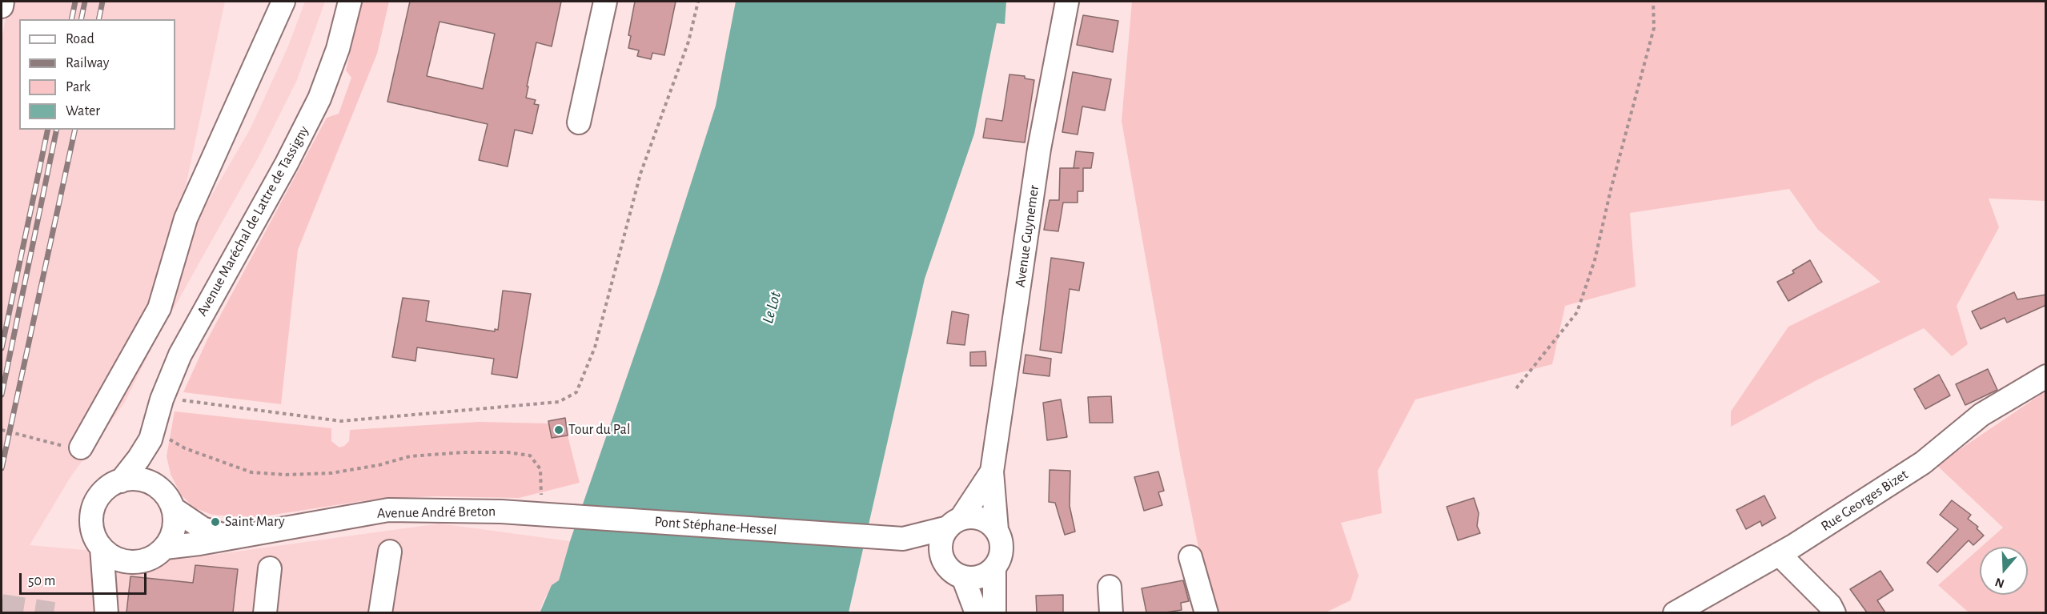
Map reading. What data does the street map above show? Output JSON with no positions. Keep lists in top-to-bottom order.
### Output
{
  "streets": {
    "street": [
      "Avenue Maréchal de Lattre de Tassigny",
      "Avenue Guynemer",
      "Rue Georges Bizet",
      "Avenue André Breton",
      "Pont Stéphane-Hessel"
    ]
  },
  "crossings": [
    ["Avenue Maréchal de Lattre de Tassigny", "Avenue André Breton"],
    ["Avenue Guynemer", "Pont Stéphane-Hessel"],
    ["Avenue André Breton", "Pont Stéphane-Hessel"]
  ],
  "water": ["Le Lot"],
  "places": ["Tour du Pal", "Saint Mary"],
  "legend": [
    "Road",
    "Railway",
    "Park",
    "Water"
  ],
  "scale_bar": "50 m",
  "north": "bottom"
}
